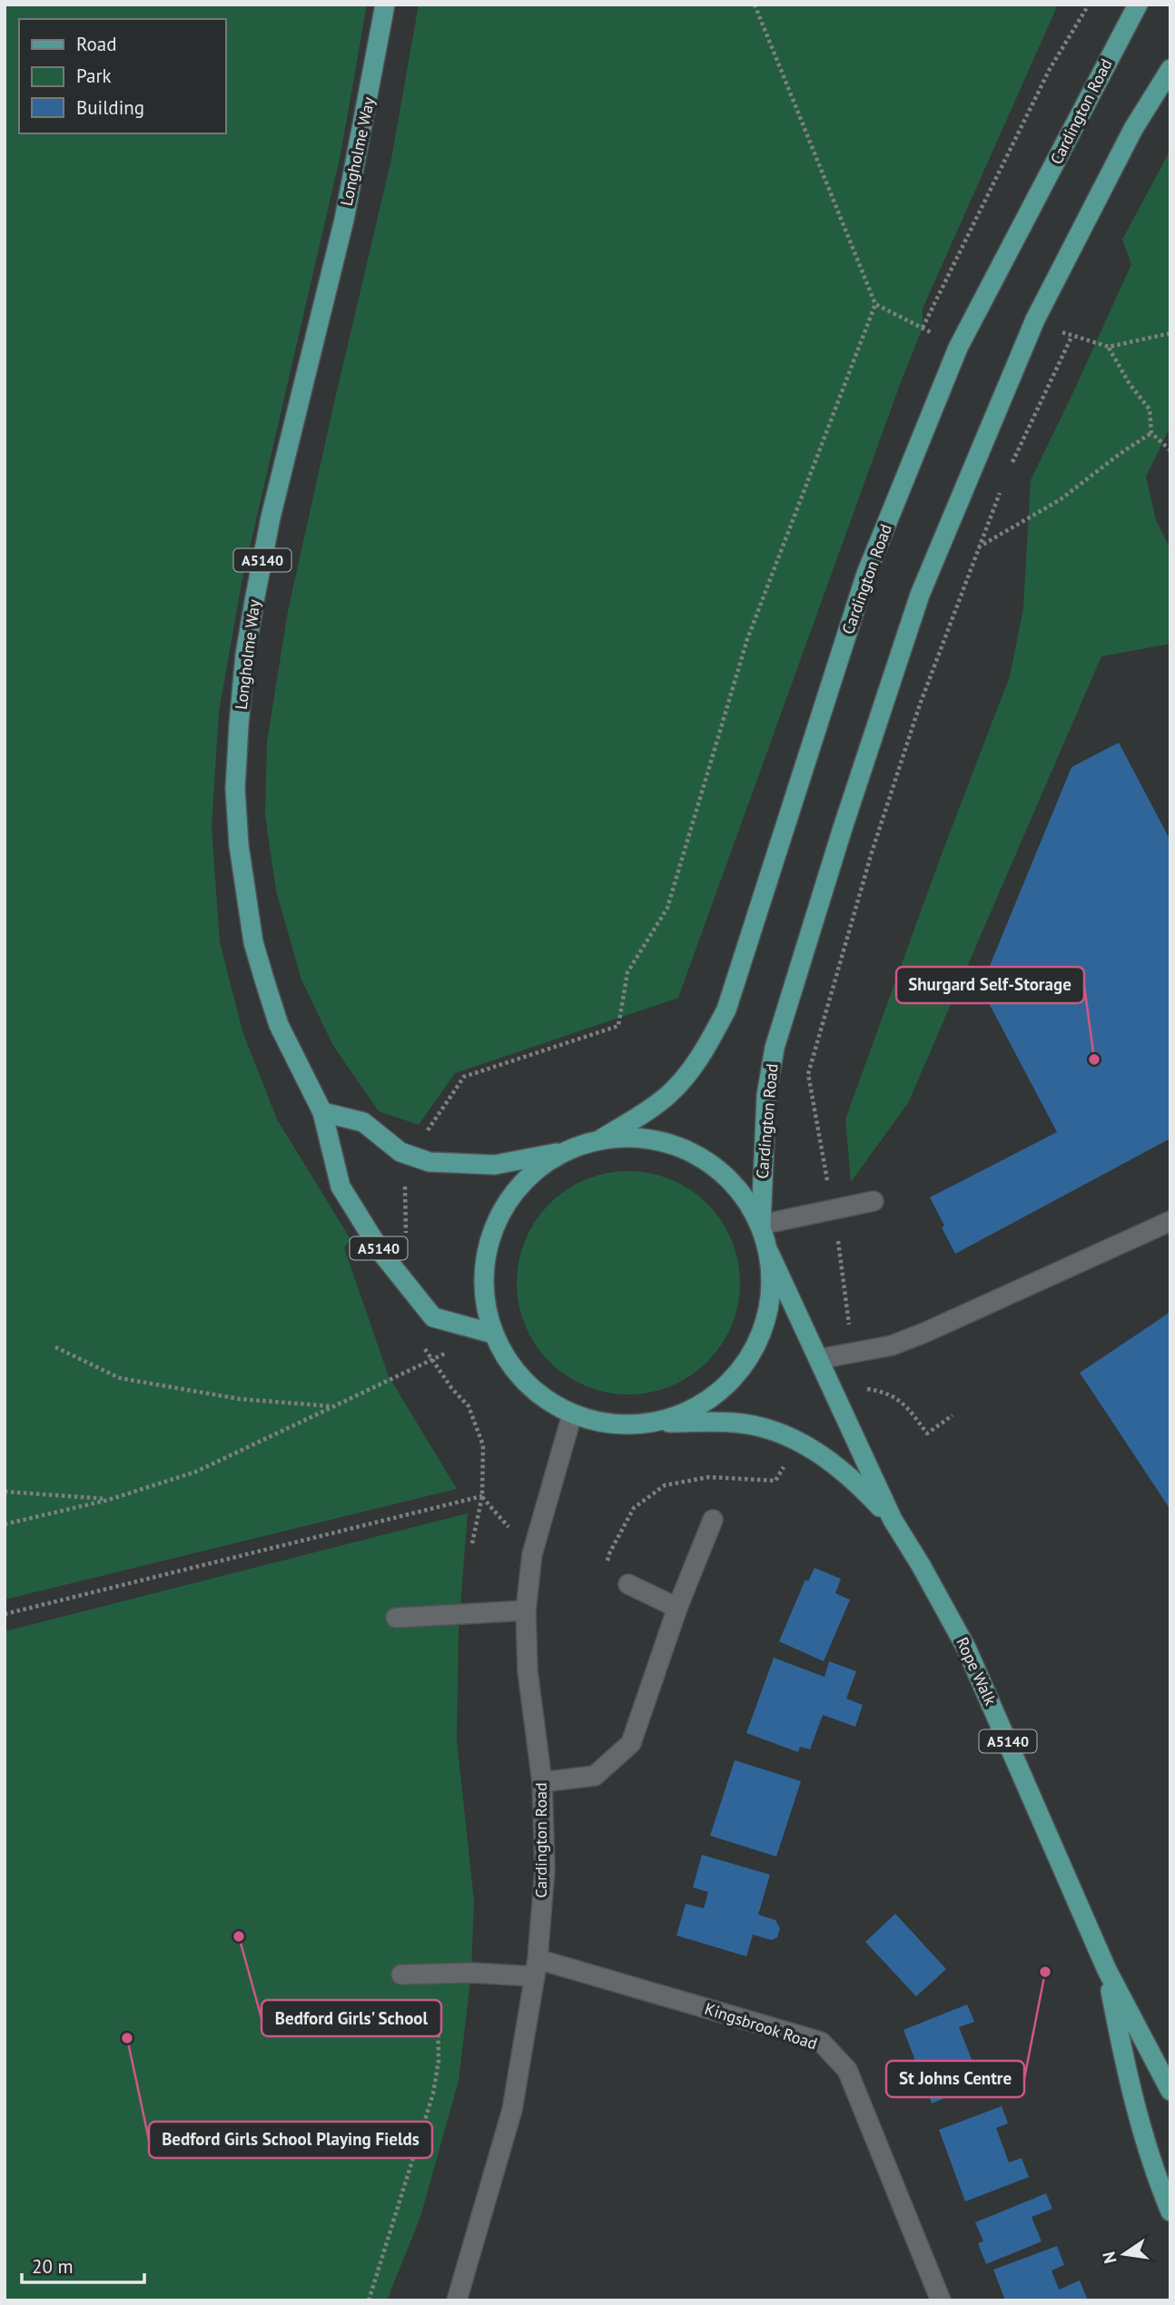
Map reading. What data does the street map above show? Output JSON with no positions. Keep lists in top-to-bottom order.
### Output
{
  "streets": {
    "main road": [
      "Cardington Road",
      "Longholme Way",
      "A5140",
      "Rope Walk"
    ],
    "street": ["Kingsbrook Road"]
  },
  "crossings": [
    ["Cardington Road", "Kingsbrook Road"]
  ],
  "places": [
    "Shurgard Self-Storage",
    "Bedford Girls' School",
    "St Johns Centre",
    "Bedford Girls School Playing Fields"
  ],
  "legend": ["Road", "Park", "Building"],
  "scale_bar": "20 m",
  "north": "left"
}
